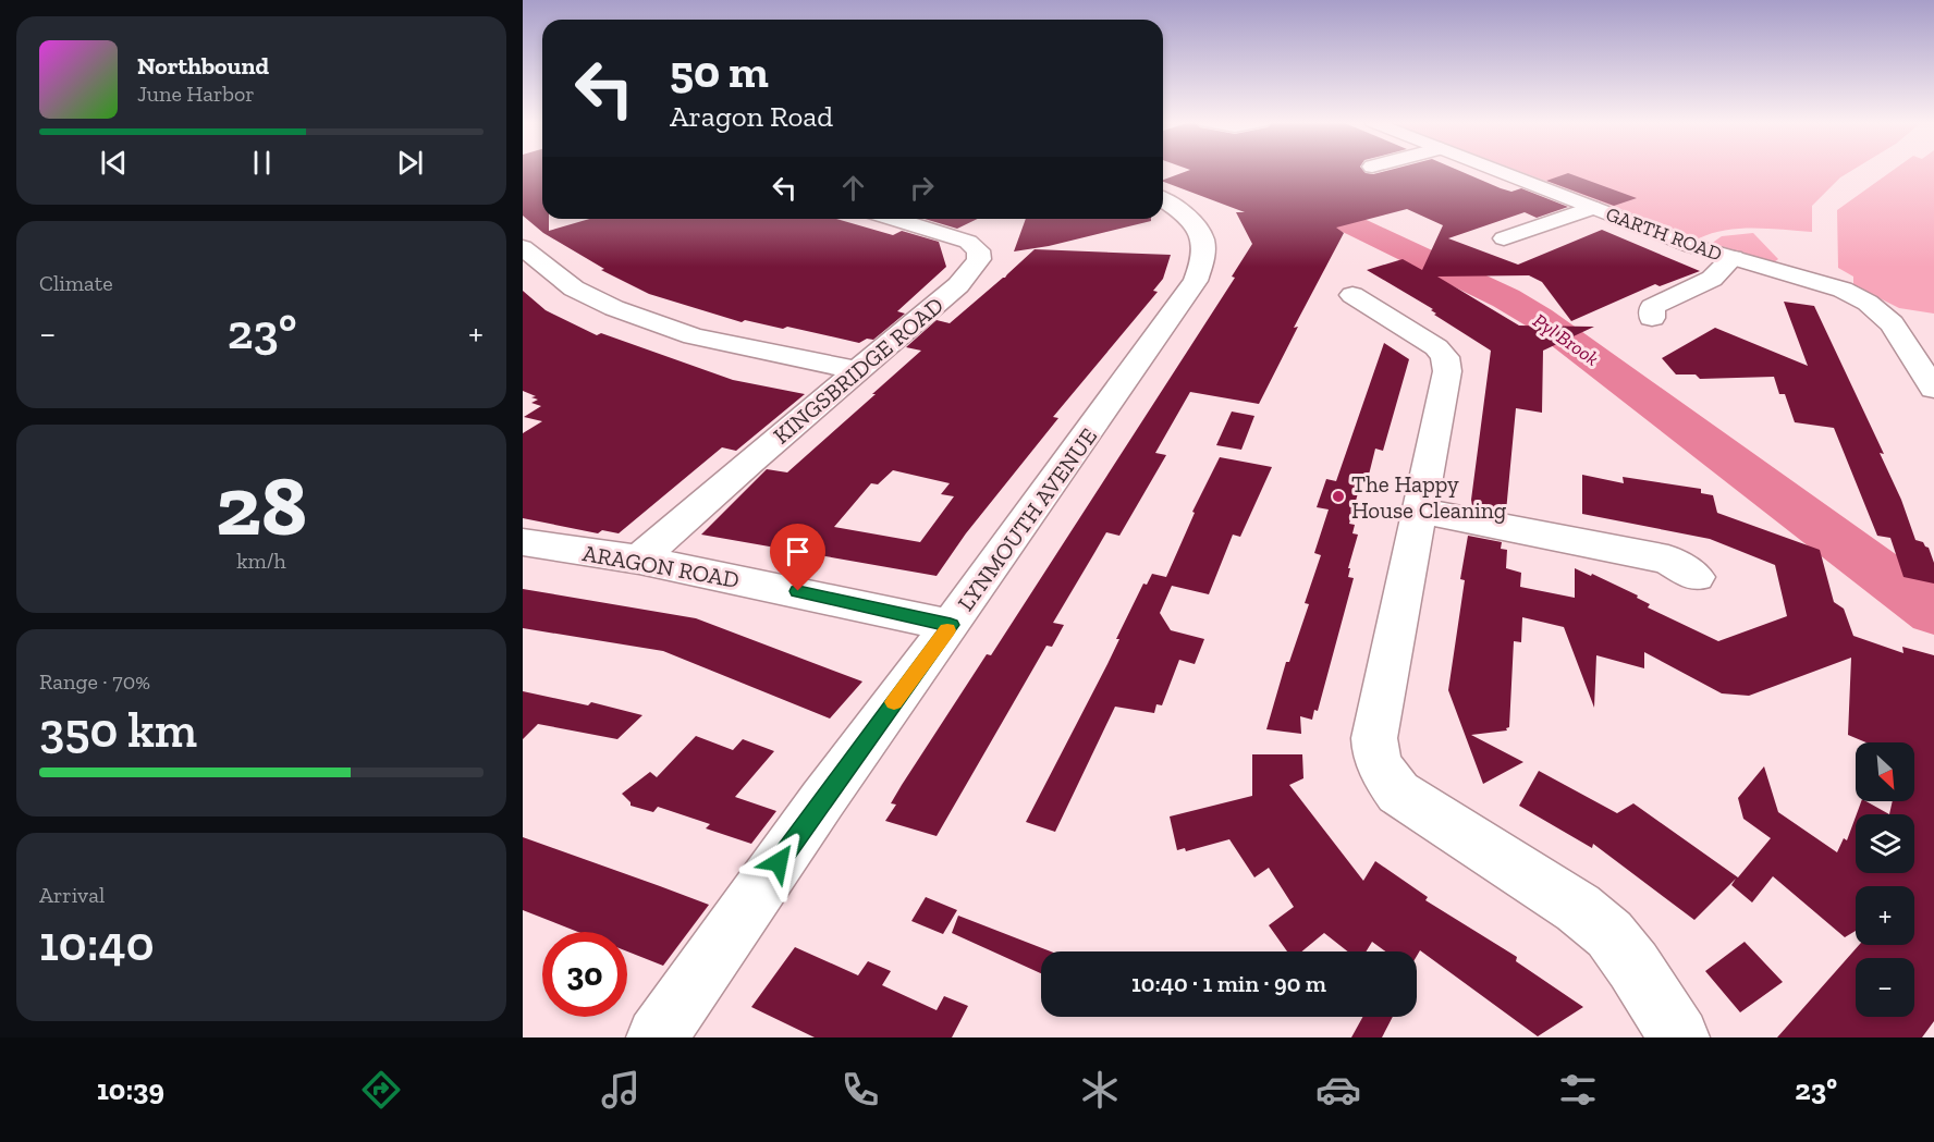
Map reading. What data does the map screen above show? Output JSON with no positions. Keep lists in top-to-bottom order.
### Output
{
  "streets": {
    "street": [
      "GARTH ROAD",
      "KINGSBRIDGE ROAD",
      "LYNMOUTH AVENUE",
      "ARAGON ROAD"
    ]
  },
  "crossings": [
    ["KINGSBRIDGE ROAD", "ARAGON ROAD"],
    ["LYNMOUTH AVENUE", "ARAGON ROAD"]
  ],
  "water": ["Pyl Brook"],
  "places": ["The Happy House Cleaning"],
  "north": "bottom right",
  "page": {
    "turn": ["50 m", "Aragon Road"],
    "song": ["Northbound", "June Harbor"],
    "tile": [
      "Climate",
      ["28", "km/h"],
      ["Range · 70%", "350 km"],
      ["Arrival", "10:40"]
    ],
    "heat": ["−", "23°", "+"],
    "map_buttons": ["+", "−"],
    "limit": "30",
    "trip": "10:40 · 1 min · 90 m",
    "tabs": ["10:39", "23°"]
  }
}
